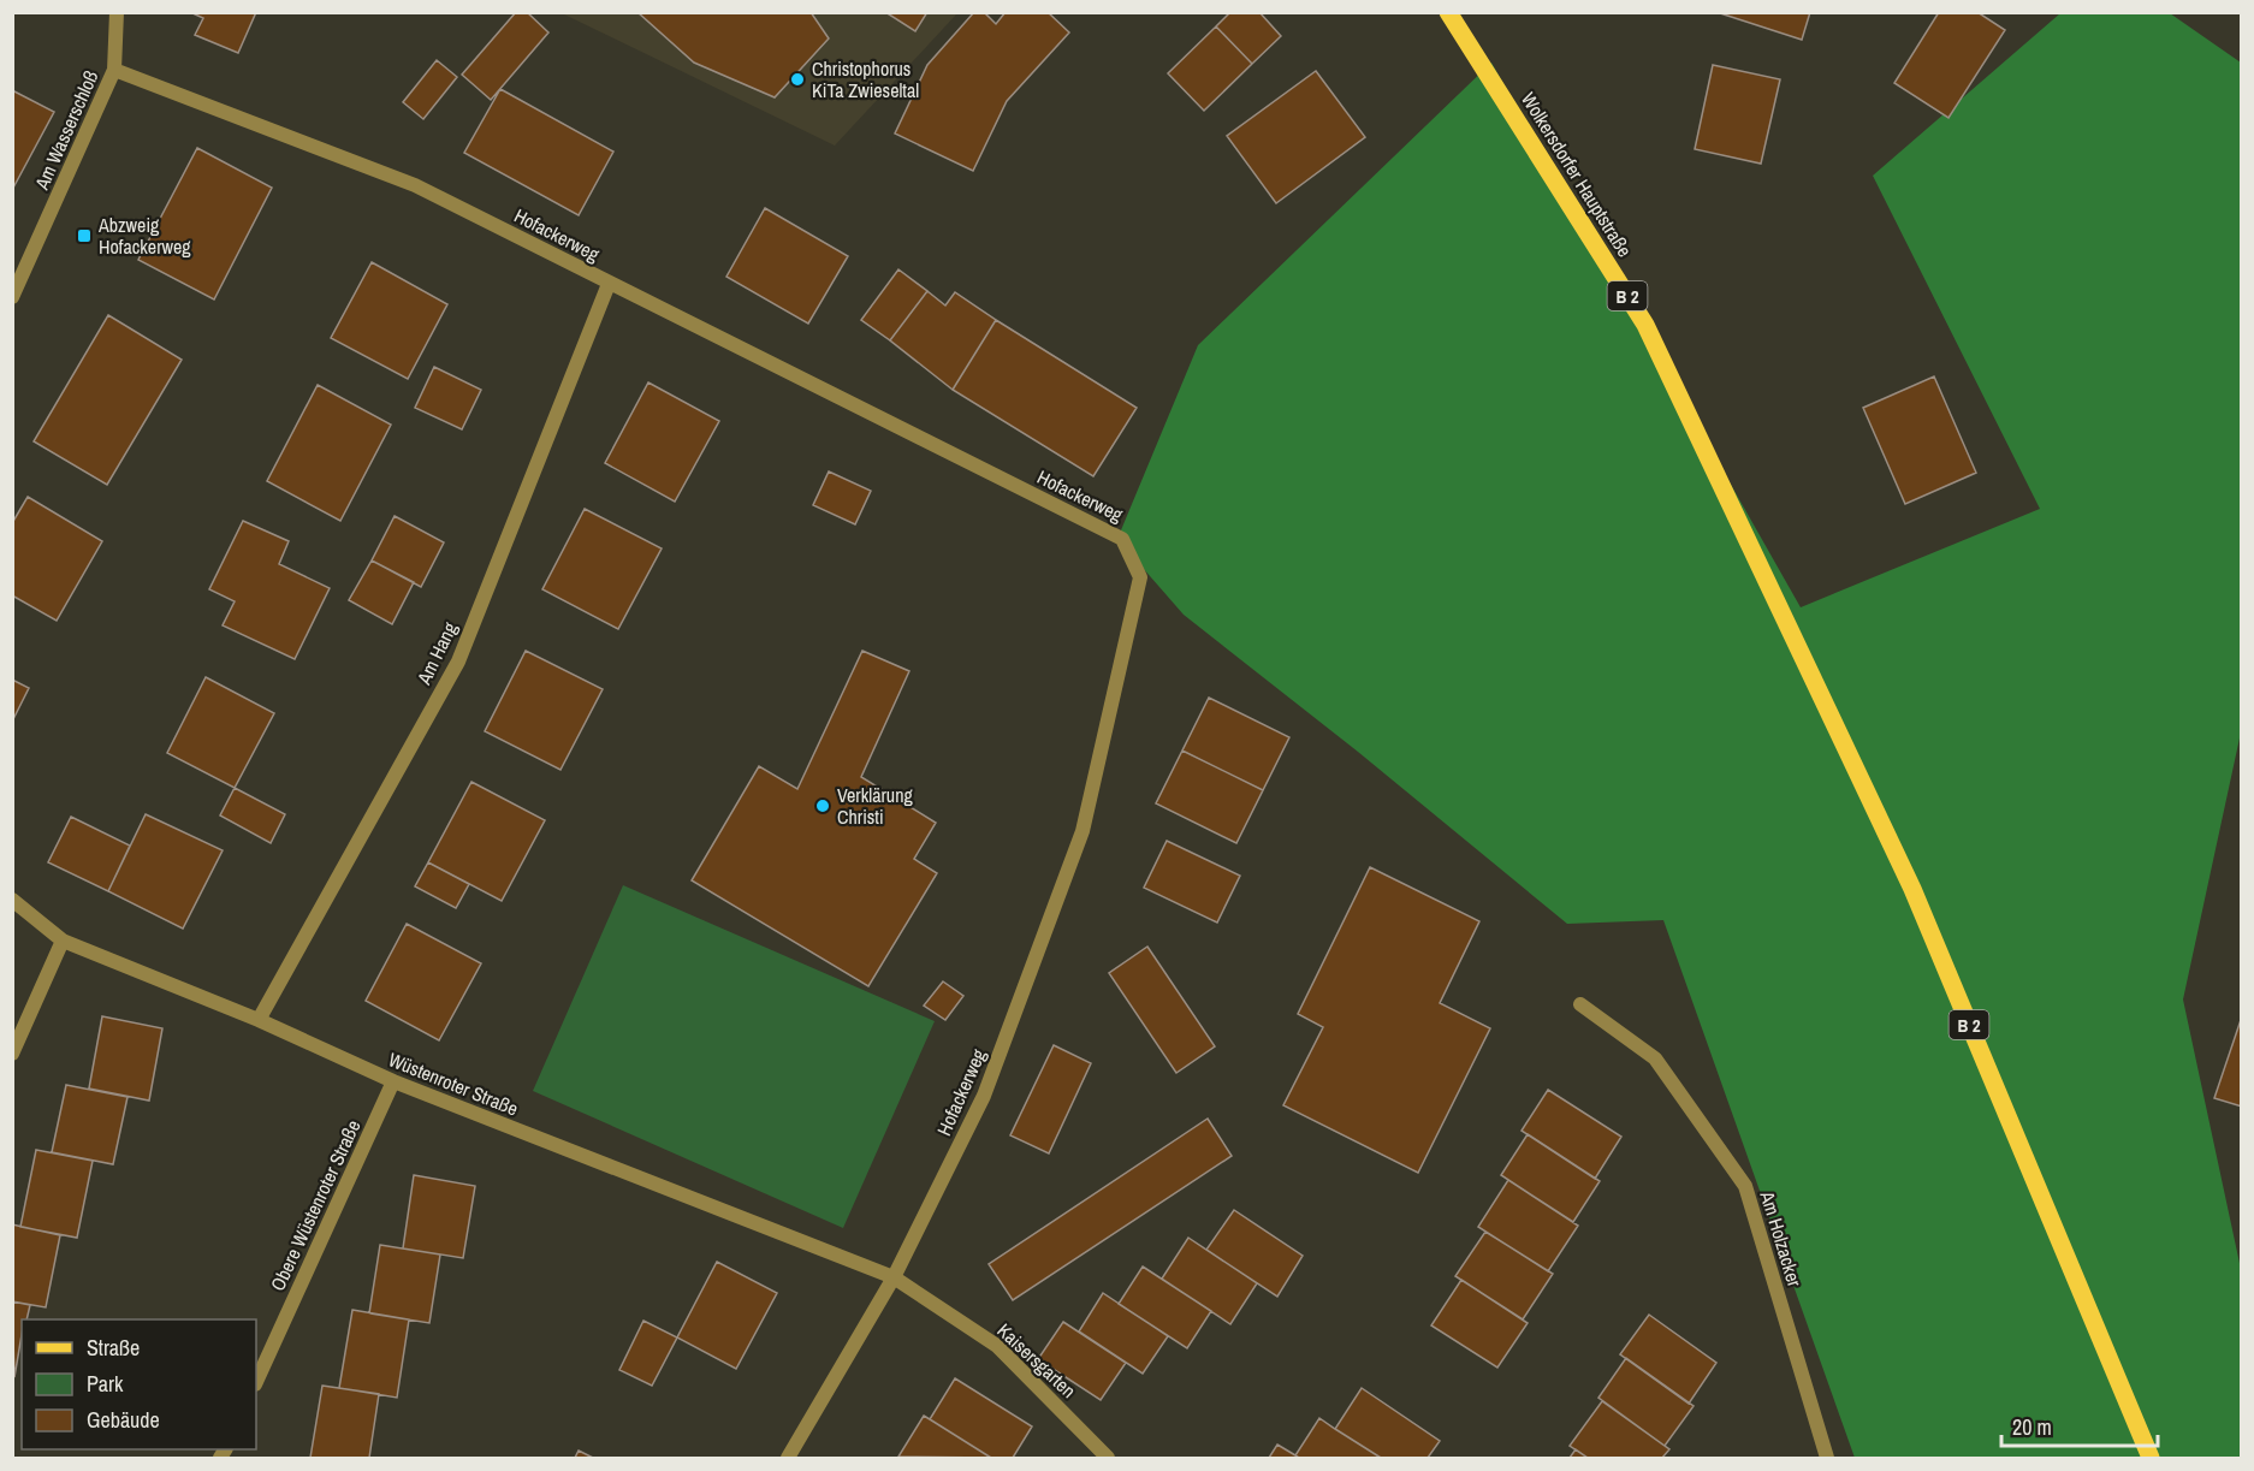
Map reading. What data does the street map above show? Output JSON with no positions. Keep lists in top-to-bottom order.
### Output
{
  "streets": {
    "main road": ["Wolkersdorfer Hauptstraße", "B 2"],
    "street": [
      "Am Wasserschloß",
      "Hofackerweg",
      "Am Hang",
      "Wüstenroter Straße",
      "Obere Wüstenroter Straße",
      "Am Holzacker",
      "Kaisersgarten"
    ]
  },
  "crossings": [
    ["Am Wasserschloß", "Hofackerweg"],
    ["Hofackerweg", "Am Hang"],
    ["Hofackerweg", "Wüstenroter Straße"],
    ["Hofackerweg", "Kaisersgarten"],
    ["Am Hang", "Wüstenroter Straße"],
    ["Wüstenroter Straße", "Obere Wüstenroter Straße"],
    ["Wüstenroter Straße", "Kaisersgarten"]
  ],
  "places": {
    "other": ["Christophorus KiTa Zwieseltal", "Verklärung Christi"],
    "transit": ["Abzweig Hofackerweg"]
  },
  "legend": ["Straße", "Park", "Gebäude"],
  "scale_bar": "20 m"
}
